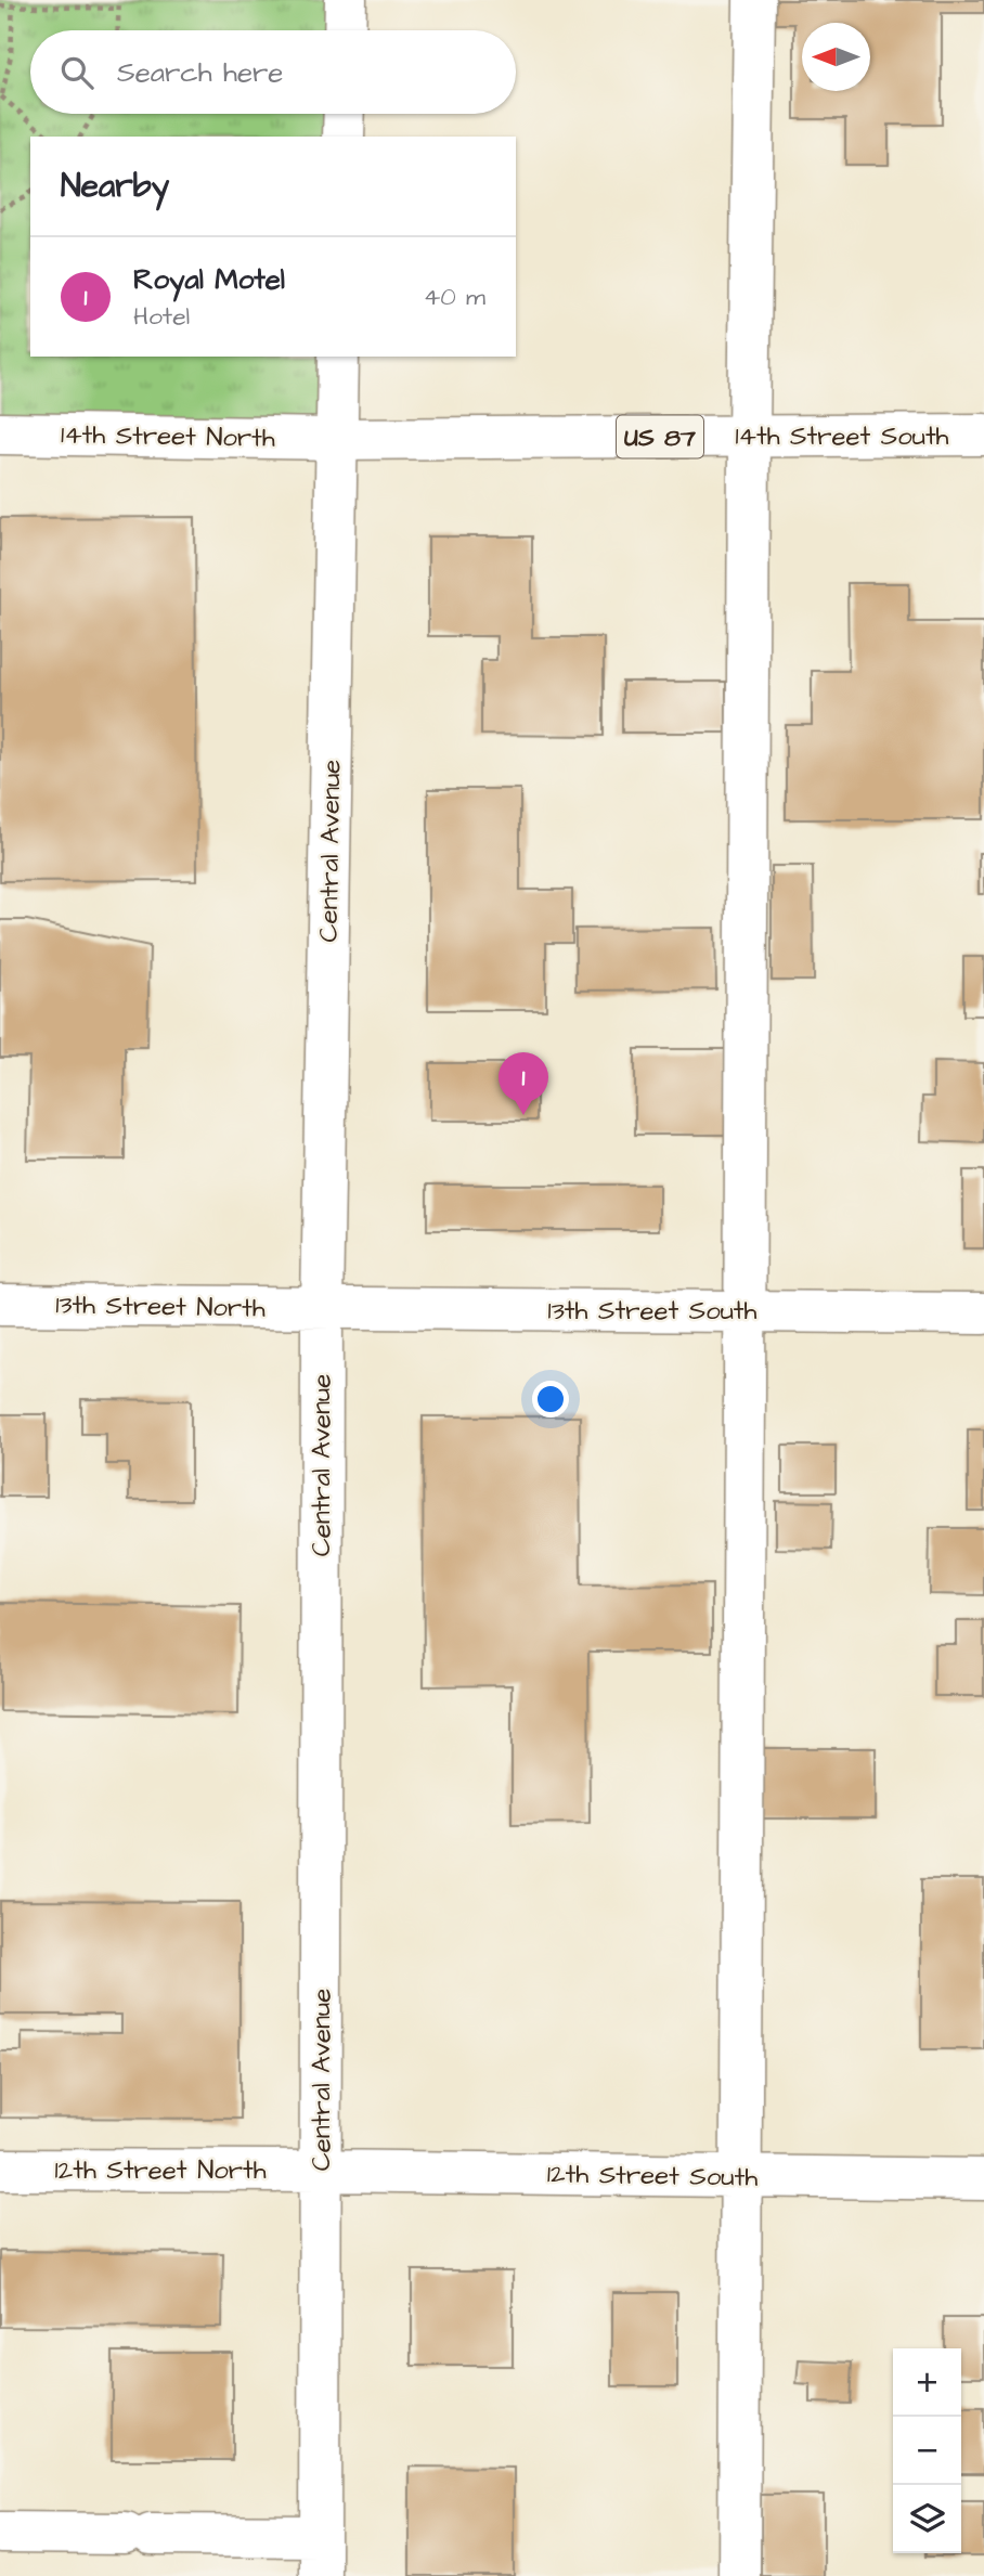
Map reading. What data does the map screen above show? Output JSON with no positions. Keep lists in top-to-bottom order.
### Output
{
  "streets": {
    "street": [
      "14th Street North",
      "14th Street South",
      "US 87",
      "Central Avenue",
      "13th Street North",
      "13th Street South",
      "12th Street North",
      "12th Street South"
    ]
  },
  "crossings": [
    ["14th Street North", "14th Street South"],
    ["14th Street North", "Central Avenue"],
    ["14th Street South", "Central Avenue"],
    ["Central Avenue", "13th Street North"],
    ["Central Avenue", "13th Street South"],
    ["Central Avenue", "12th Street North"],
    ["Central Avenue", "12th Street South"],
    ["13th Street North", "13th Street South"],
    ["12th Street North", "12th Street South"]
  ],
  "north": "left",
  "page": {
    "search": "Search here",
    "heading": "Nearby",
    "list": [
      {
        "mark": "1",
        "name": "Royal Motel",
        "note": "Hotel",
        "value": "40 m"
      }
    ],
    "pins": "1",
    "map_buttons": ["+", "−"]
  }
}
